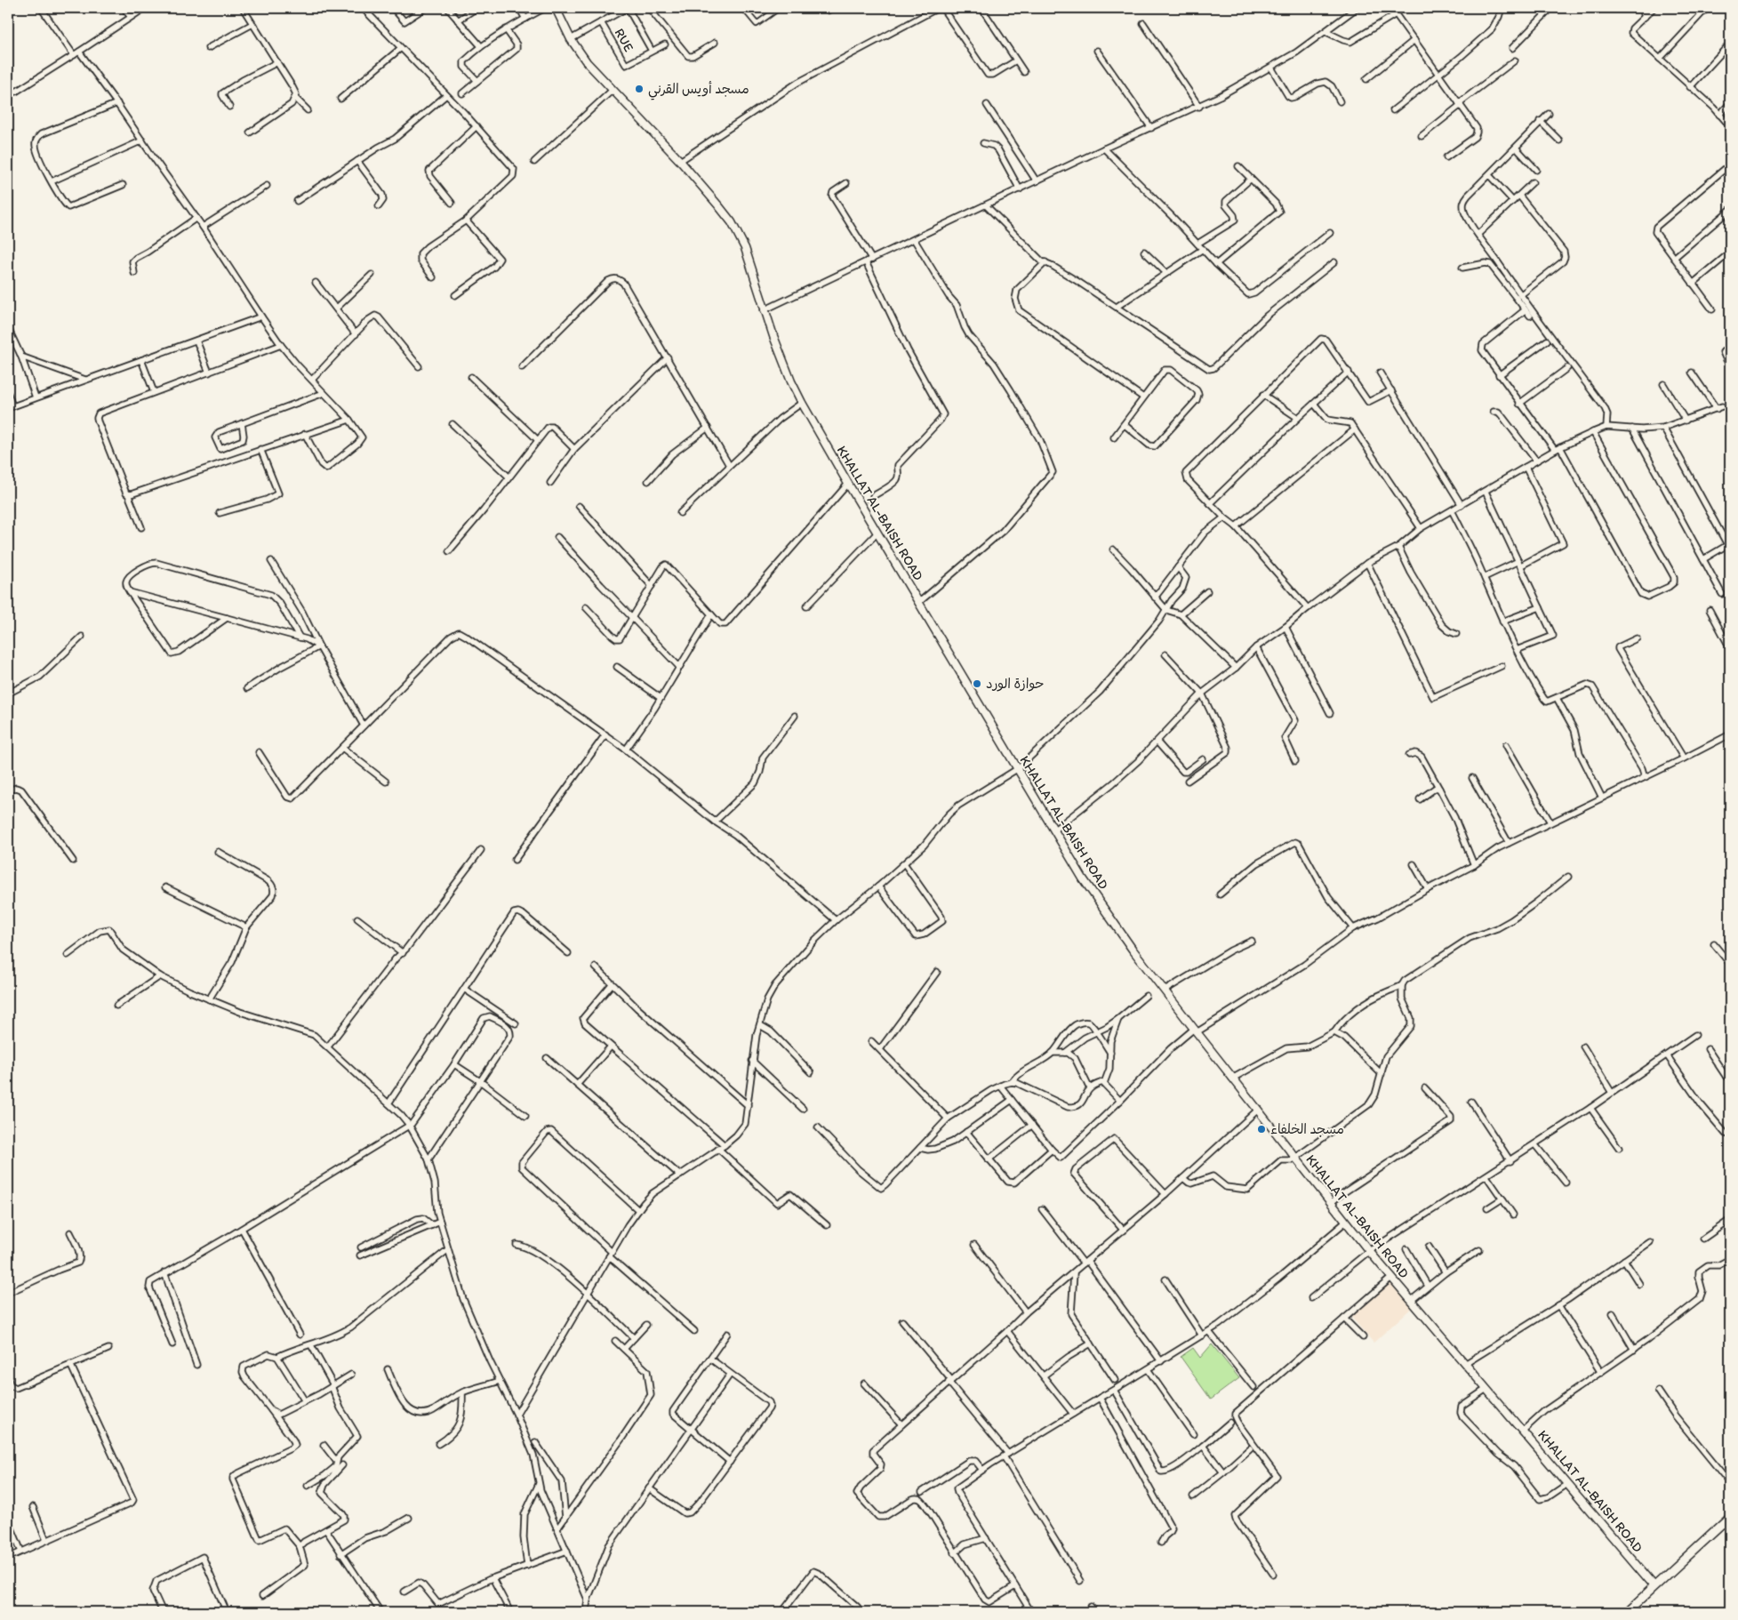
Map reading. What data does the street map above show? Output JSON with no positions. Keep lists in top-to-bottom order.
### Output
{
  "streets": {
    "street": ["RUE", "KHALLAT AL-BAISH ROAD"]
  },
  "places": ["مسجد أويس القرني", "حوازة الورد", "مسجد الخلفاء"]
}
